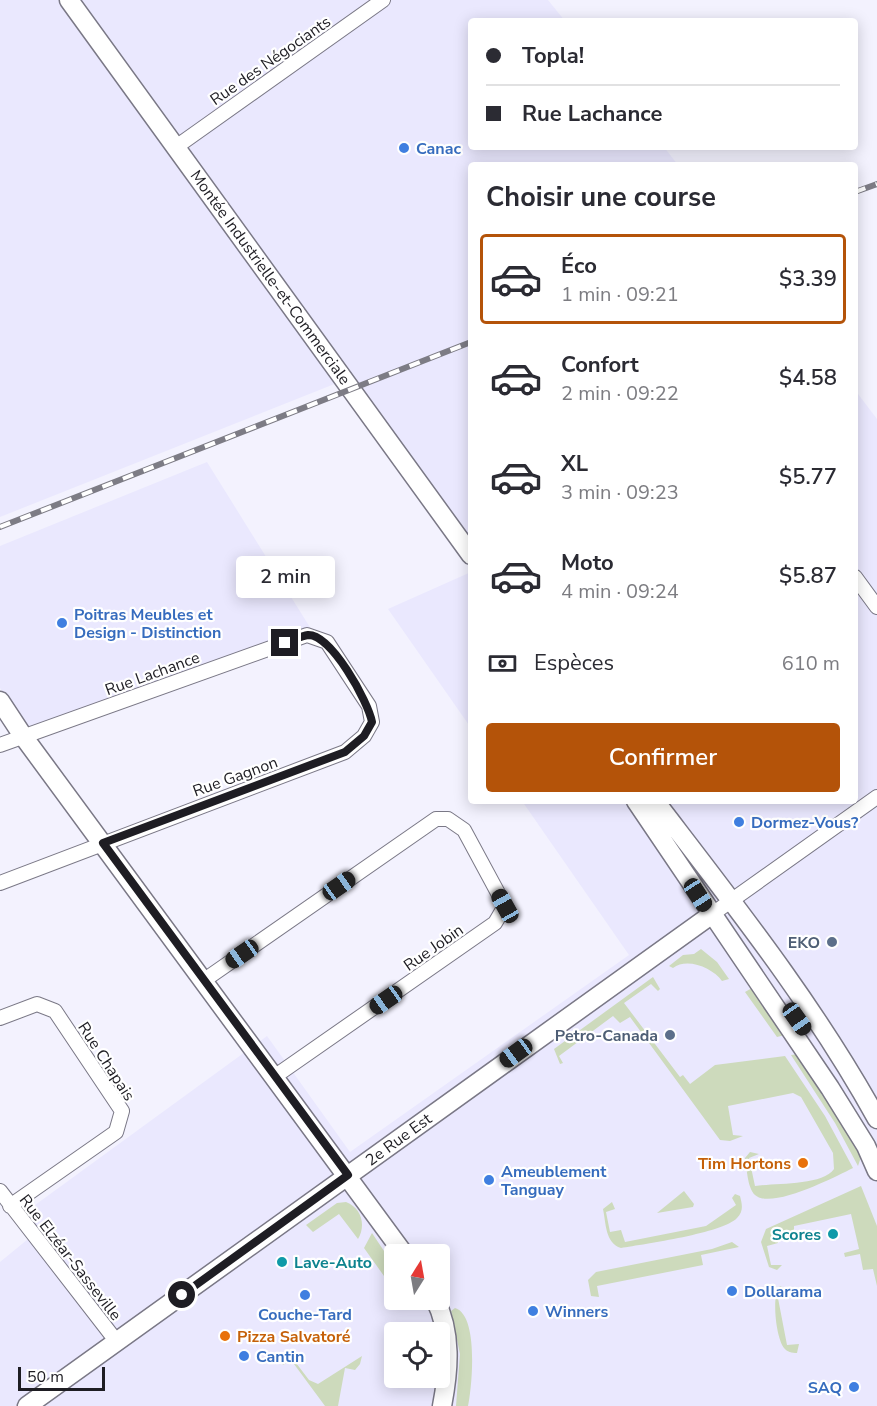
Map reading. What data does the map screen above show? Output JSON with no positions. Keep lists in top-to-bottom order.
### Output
{
  "streets": {
    "street": [
      "Rue des Négociants",
      "Montée Industrielle-et-Commerciale",
      "Rue Lachance",
      "Rue Gagnon",
      "Rue Jobin",
      "Rue Chapais",
      "2e Rue Est",
      "Rue Elzéar-Sasseville"
    ]
  },
  "crossings": [
    ["Rue des Négociants", "Montée Industrielle-et-Commerciale"],
    ["Rue Lachance", "Rue Gagnon"],
    ["Rue Chapais", "Rue Elzéar-Sasseville"],
    ["2e Rue Est", "Rue Elzéar-Sasseville"]
  ],
  "places": [
    "Canac",
    "Poitras Meubles et Design - Distinction",
    "Dormez-Vous?",
    "EKO",
    "Petro-Canada",
    "Tim Hortons",
    "Ameublement Tanguay",
    "Scores",
    "Lave-Auto",
    "Dollarama",
    "Couche-Tard",
    "Winners",
    "Pizza Salvatoré",
    "Cantin",
    "SAQ"
  ],
  "scale_bar": "50 m",
  "north": "top",
  "page": {
    "banner": ["Topla!", "Rue Lachance"],
    "heading": "Choisir une course",
    "list": [
      {
        "name": "Éco",
        "note": "1 min · 09:21",
        "value": "$3.39"
      },
      {
        "name": "Confort",
        "note": "2 min · 09:22",
        "value": "$4.58"
      },
      {
        "name": "XL",
        "note": "3 min · 09:23",
        "value": "$5.77"
      },
      {
        "name": "Moto",
        "note": "4 min · 09:24",
        "value": "$5.87"
      }
    ],
    "bubble": "2 min",
    "pay": ["Espèces", "610 m"],
    "buttons": "Confirmer",
    "scale": "50 m"
  }
}
